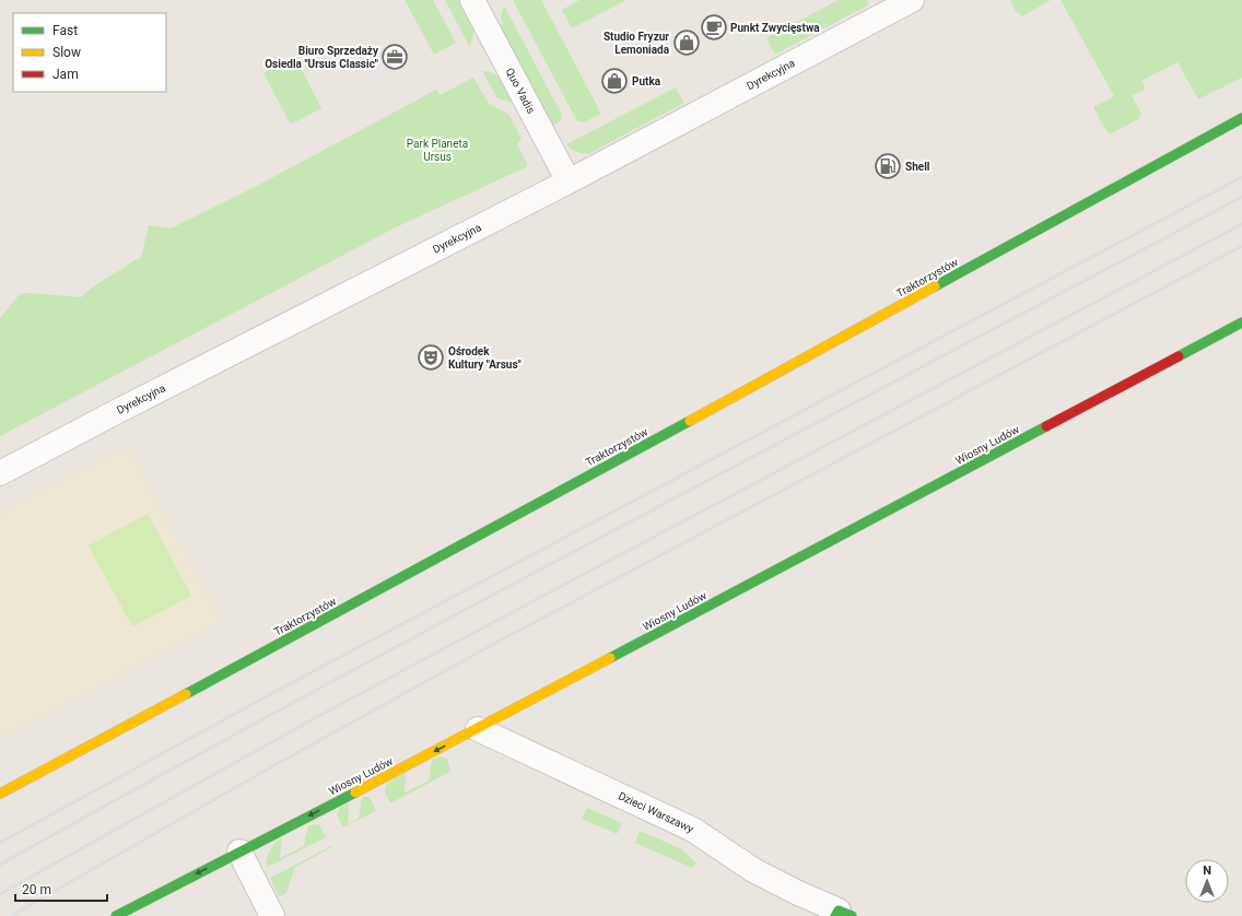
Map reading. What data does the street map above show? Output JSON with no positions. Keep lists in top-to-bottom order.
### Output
{
  "streets": {
    "street": [
      "Dyrekcyjna",
      "Quo Vadis",
      "Traktorzystów",
      "Wiosny Ludów",
      "Dzieci Warszawy"
    ]
  },
  "crossings": [
    ["Dyrekcyjna", "Quo Vadis"],
    ["Wiosny Ludów", "Dzieci Warszawy"]
  ],
  "parks": ["Park Planeta Ursus"],
  "places": {
    "cafe": ["Punkt Zwycięstwa"],
    "shop": ["Studio Fryzur Lemoniada", "Putka"],
    "office": ["Biuro Sprzedaży Osiedla \"Ursus Classic\""],
    "fuel station": ["Shell"],
    "theatre": ["Ośrodek Kultury \"Arsus\""]
  },
  "legend": ["Fast", "Slow", "Jam"],
  "scale_bar": "20 m",
  "north": "top"
}
